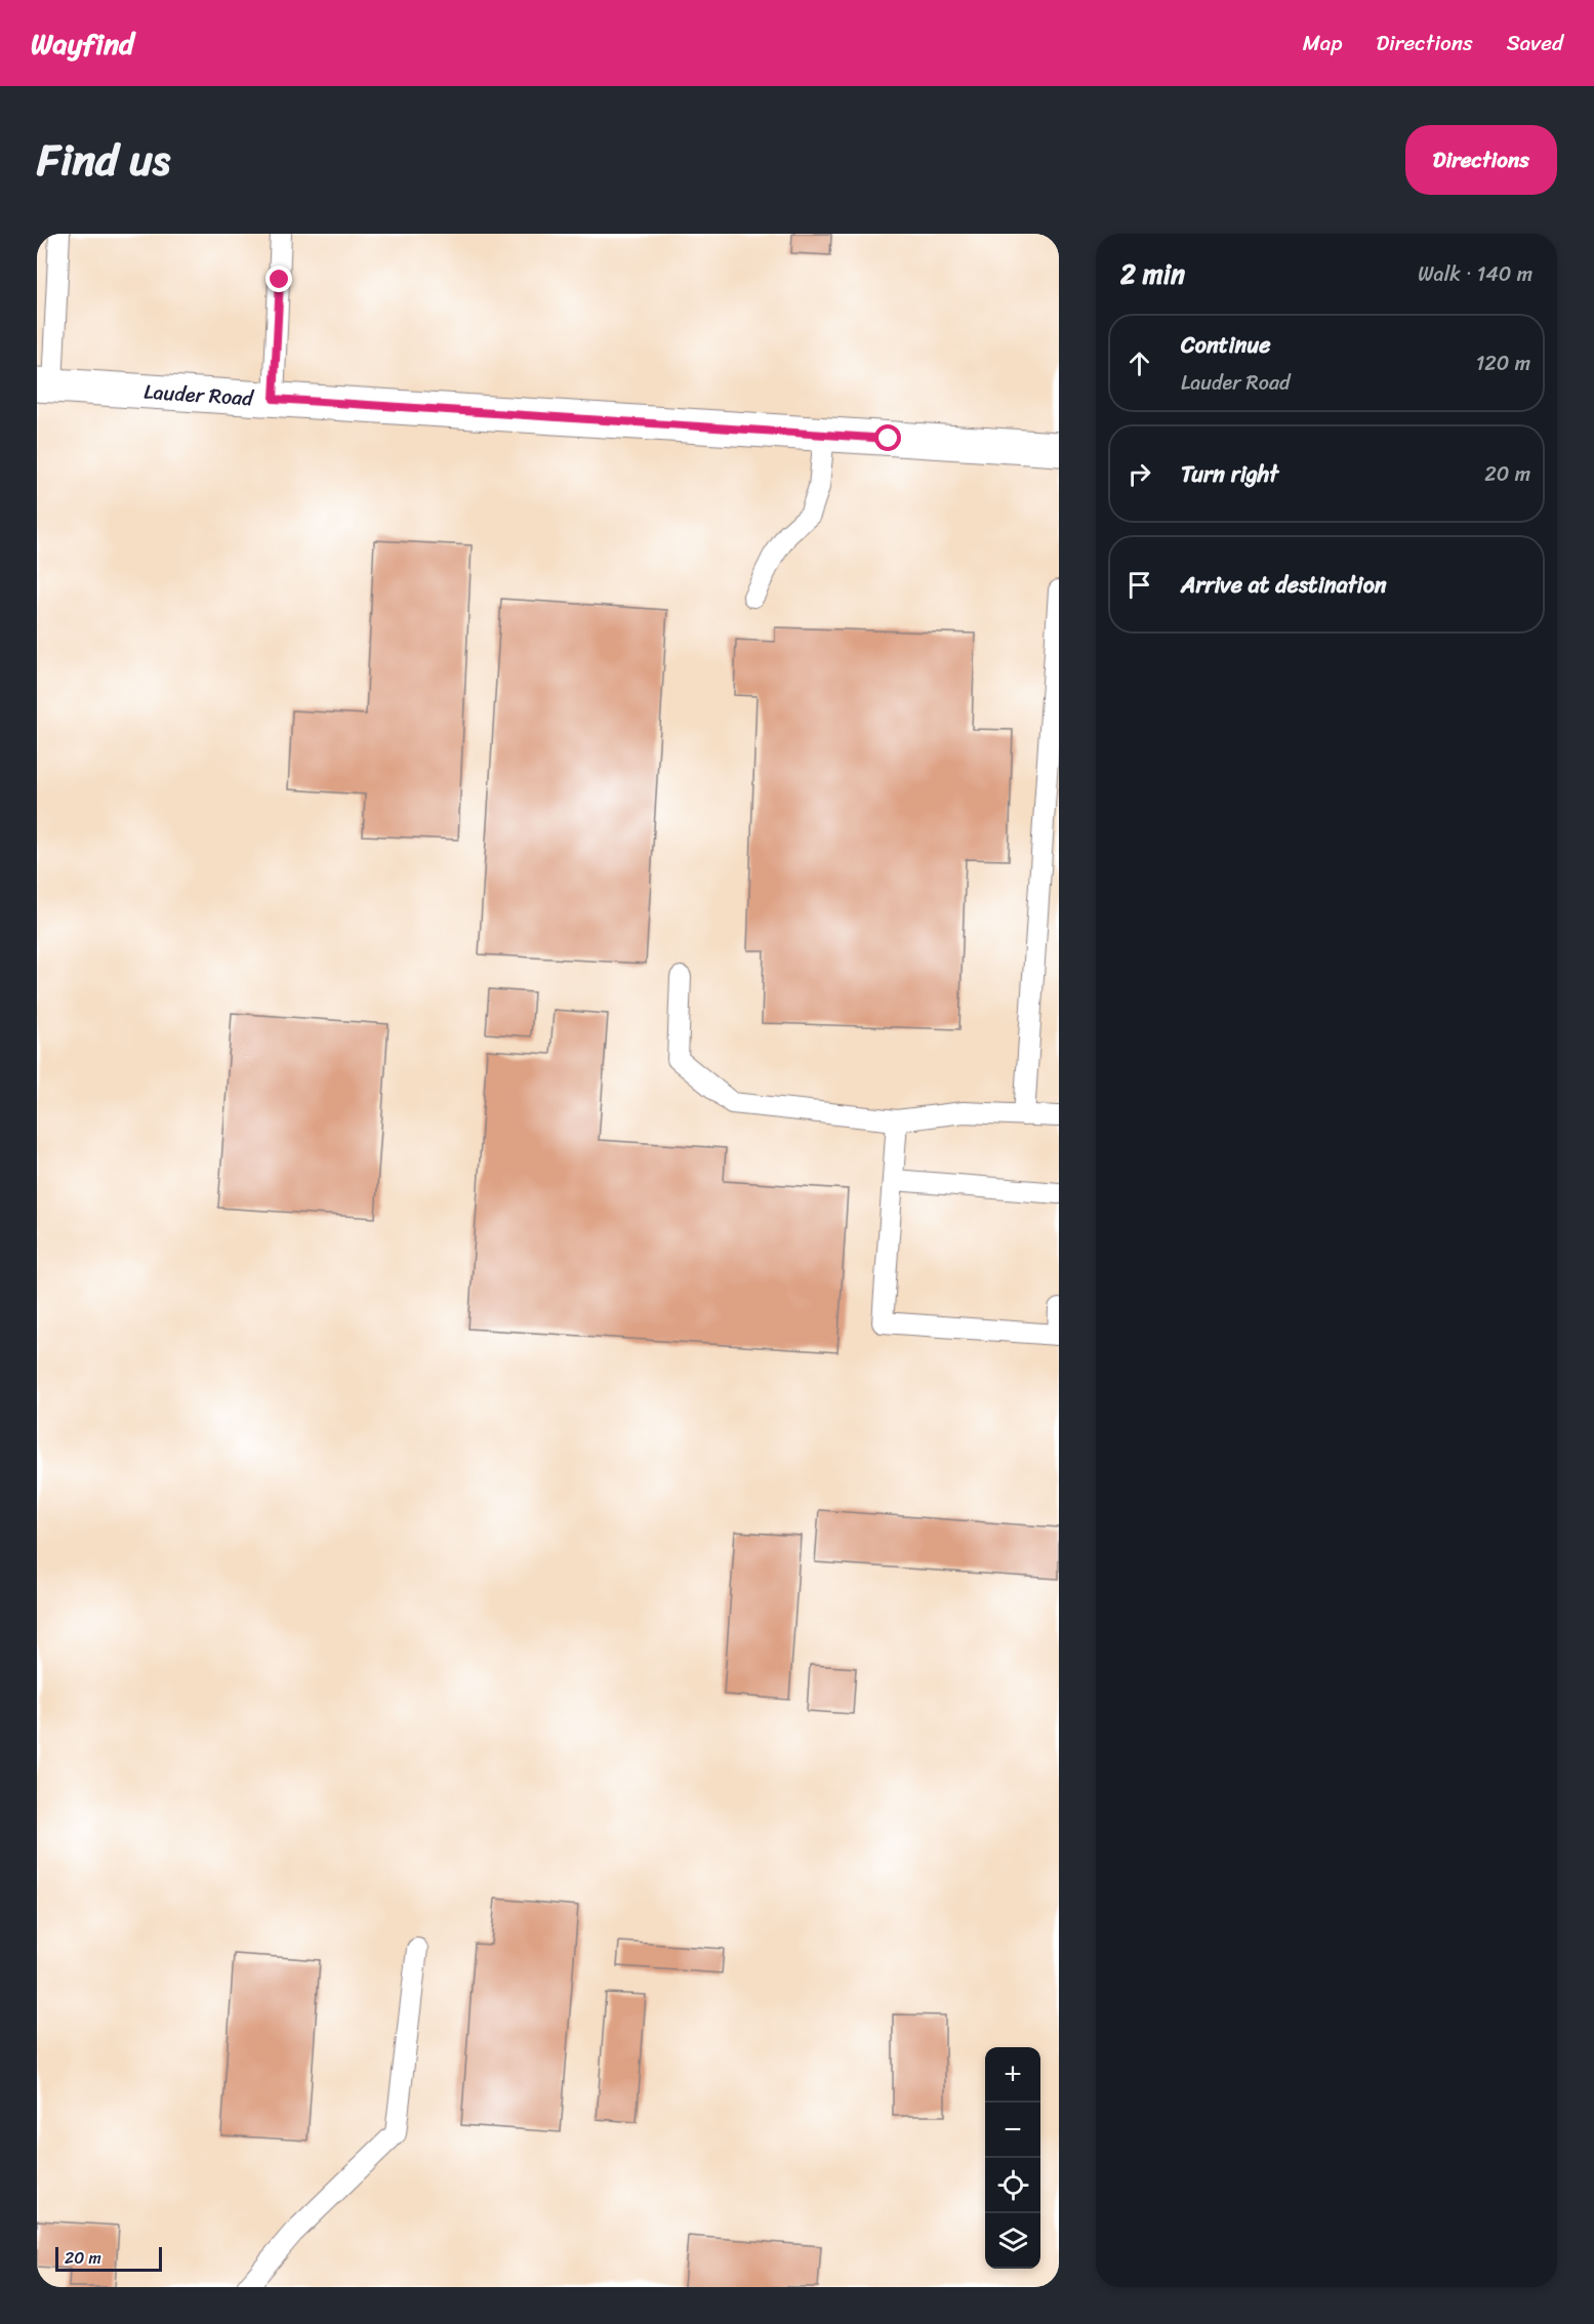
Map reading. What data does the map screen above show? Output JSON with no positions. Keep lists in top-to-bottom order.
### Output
{
  "streets": {
    "street": ["Lauder Road"]
  },
  "scale_bar": "20 m",
  "page": {
    "header": "Wayfind",
    "nav": ["Map", "Directions", "Saved"],
    "title": "Find us",
    "buttons": "Directions",
    "heading": ["2 min", "Walk · 140 m"],
    "list": [
      ["Continue", "Lauder Road", "120 m"],
      ["Turn right", "20 m"],
      "Arrive at destination"
    ],
    "map_buttons": ["+", "−"],
    "scale": "20 m"
  }
}
